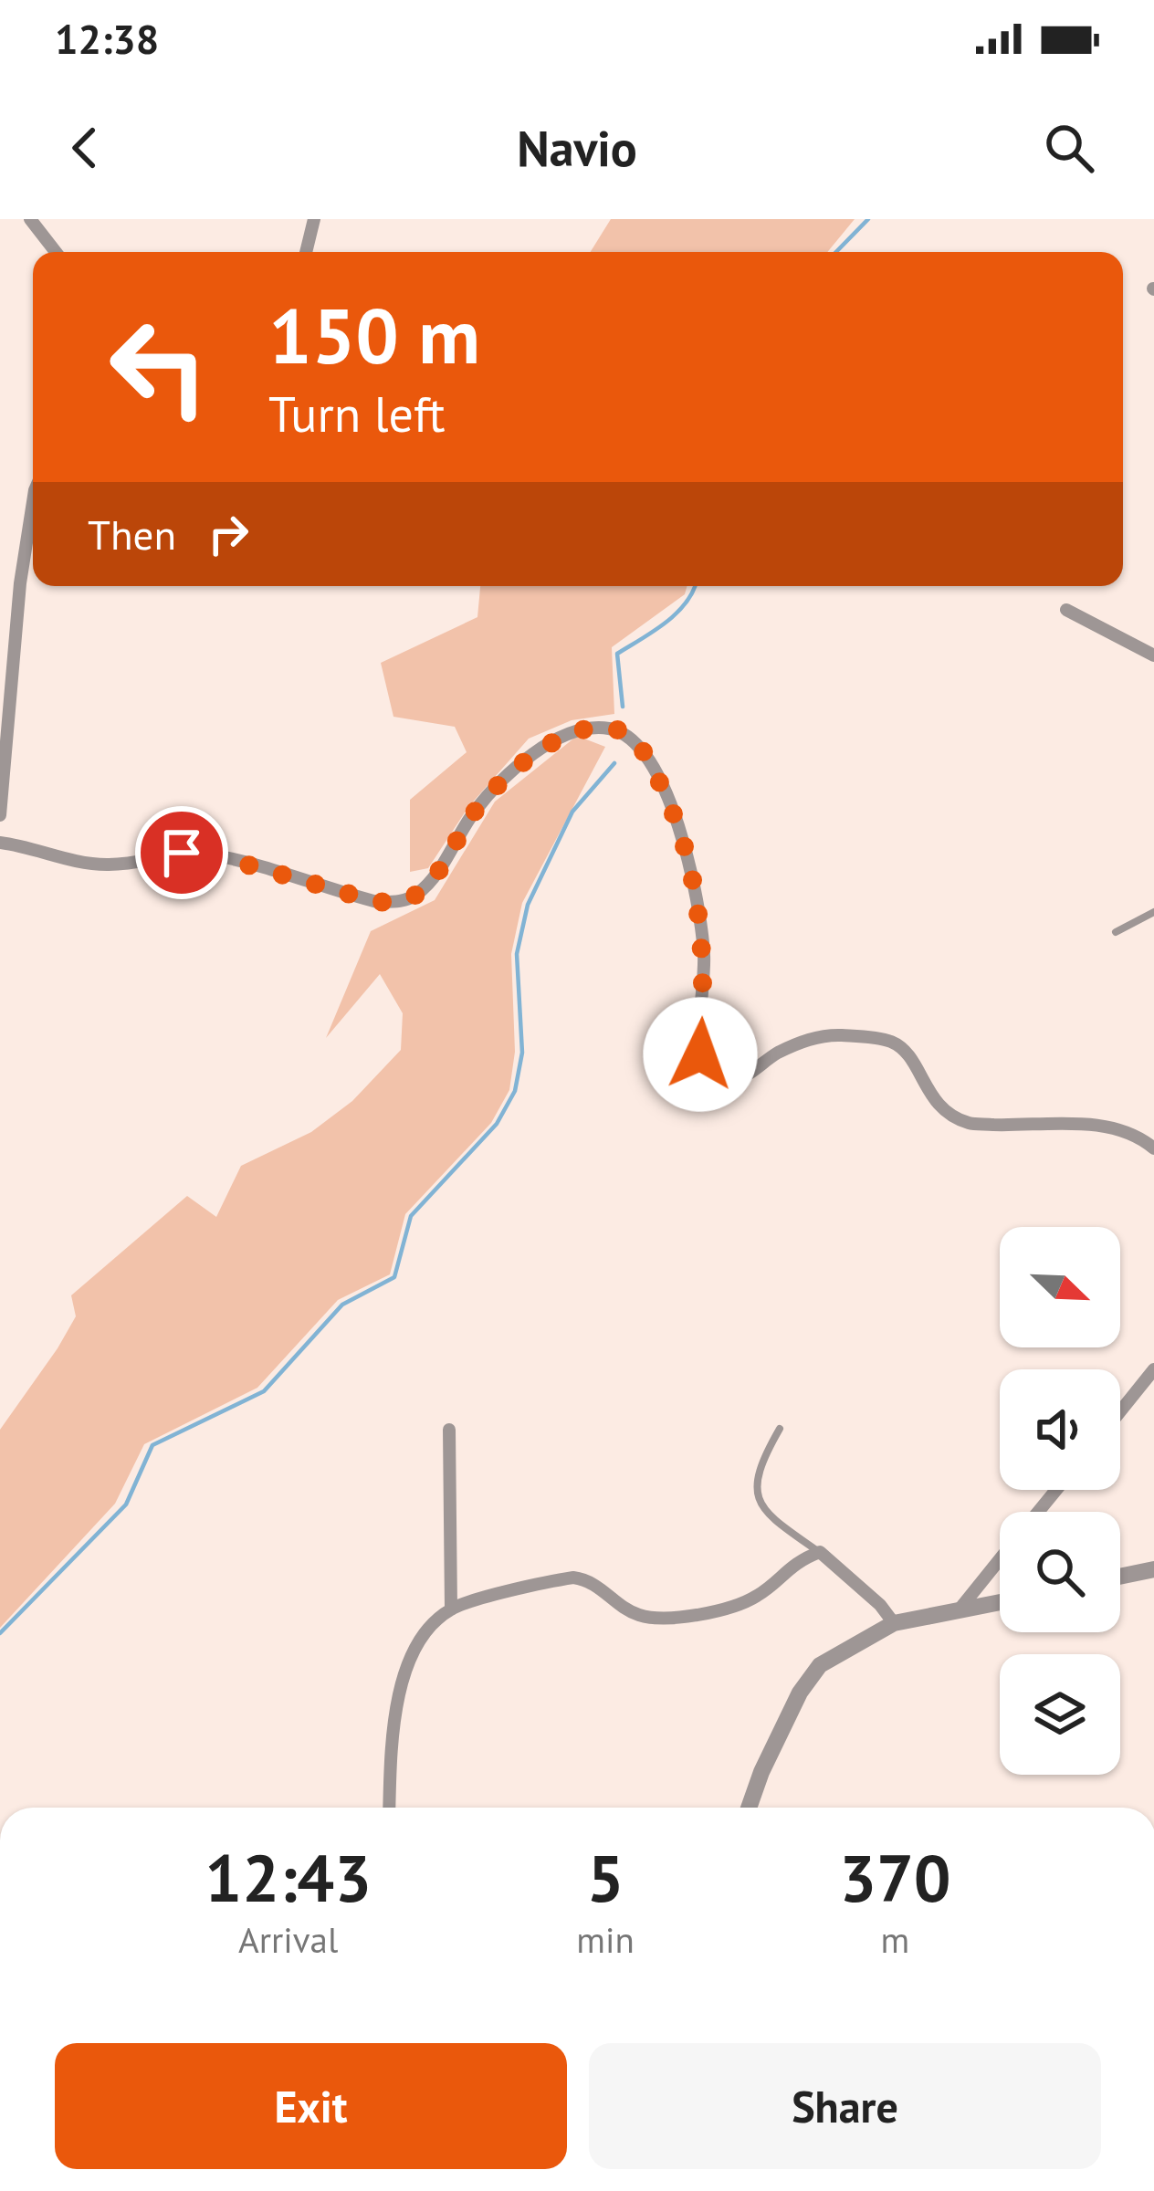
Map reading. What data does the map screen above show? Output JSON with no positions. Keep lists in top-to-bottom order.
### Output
{
  "north": "bottom right",
  "page": {
    "status": "12:38",
    "header": "Navio",
    "turn": ["150 m", "Turn left"],
    "then": "Then",
    "eta": [
      "12:43",
      "Arrival",
      "5",
      "min",
      "370",
      "m"
    ],
    "buttons": ["Exit", "Share"]
  }
}
